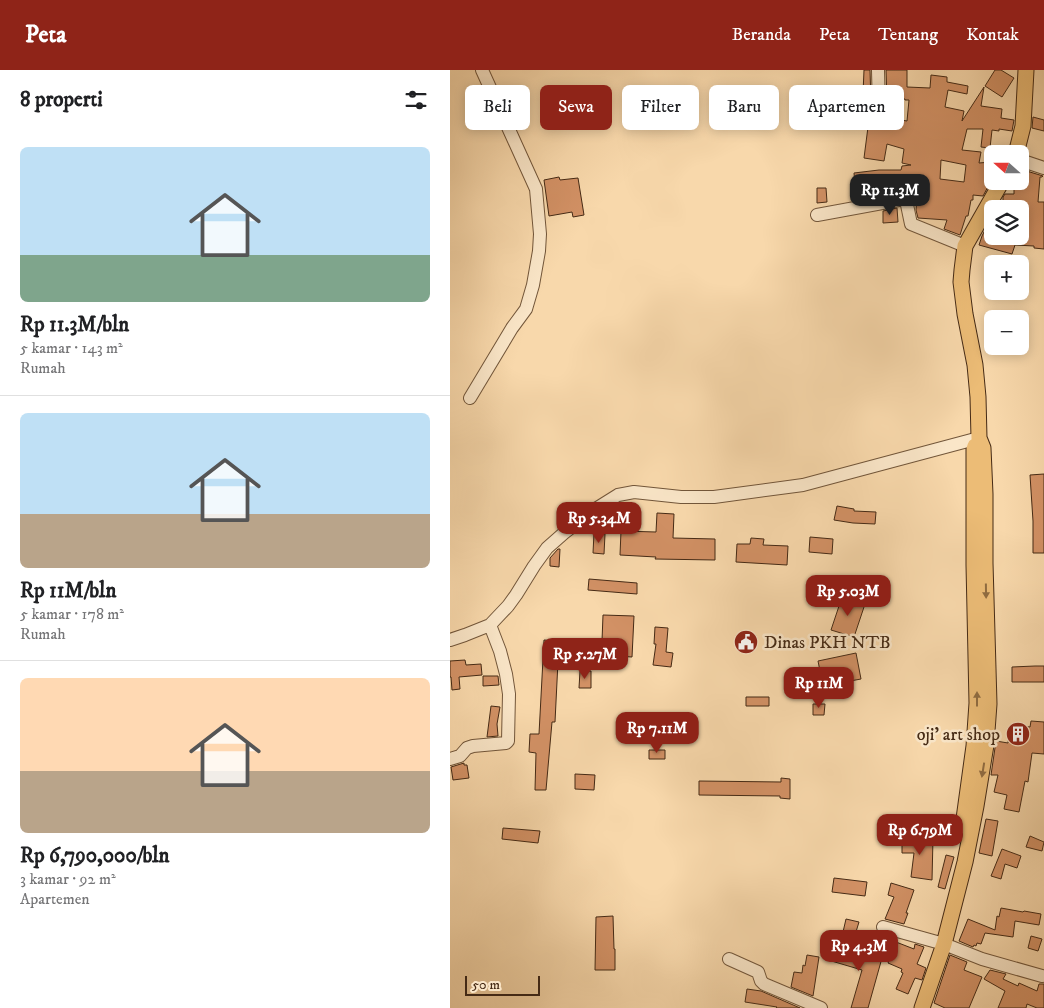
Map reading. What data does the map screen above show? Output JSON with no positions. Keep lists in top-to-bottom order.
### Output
{
  "places": {
    "public building": ["Dinas PKH NTB"],
    "building": ["oji' art shop"]
  },
  "scale_bar": "50 m",
  "north": "left",
  "page": {
    "header": "Peta",
    "nav": [
      "Beranda",
      "Peta",
      "Tentang",
      "Kontak"
    ],
    "heading": "8 properti",
    "chip": [
      "Beli",
      "Sewa",
      "Filter",
      "Baru",
      "Apartemen"
    ],
    "list": [
      {
        "name": "Rp 11.3M/bln",
        "note": "5 kamar · 143 m² · Rumah"
      },
      {
        "name": "Rp 11M/bln",
        "note": "5 kamar · 178 m² · Rumah"
      },
      {
        "name": "Rp 6,790,000/bln",
        "note": "3 kamar · 92 m² · Apartemen"
      }
    ],
    "map_buttons": ["+", "−"],
    "price": [
      "Rp 11.3M",
      "Rp 5.34M",
      "Rp 5.03M",
      "Rp 5.27M",
      "Rp 11M",
      "Rp 7.11M",
      "Rp 6.79M",
      "Rp 4.3M"
    ],
    "scale": "50 m"
  }
}
